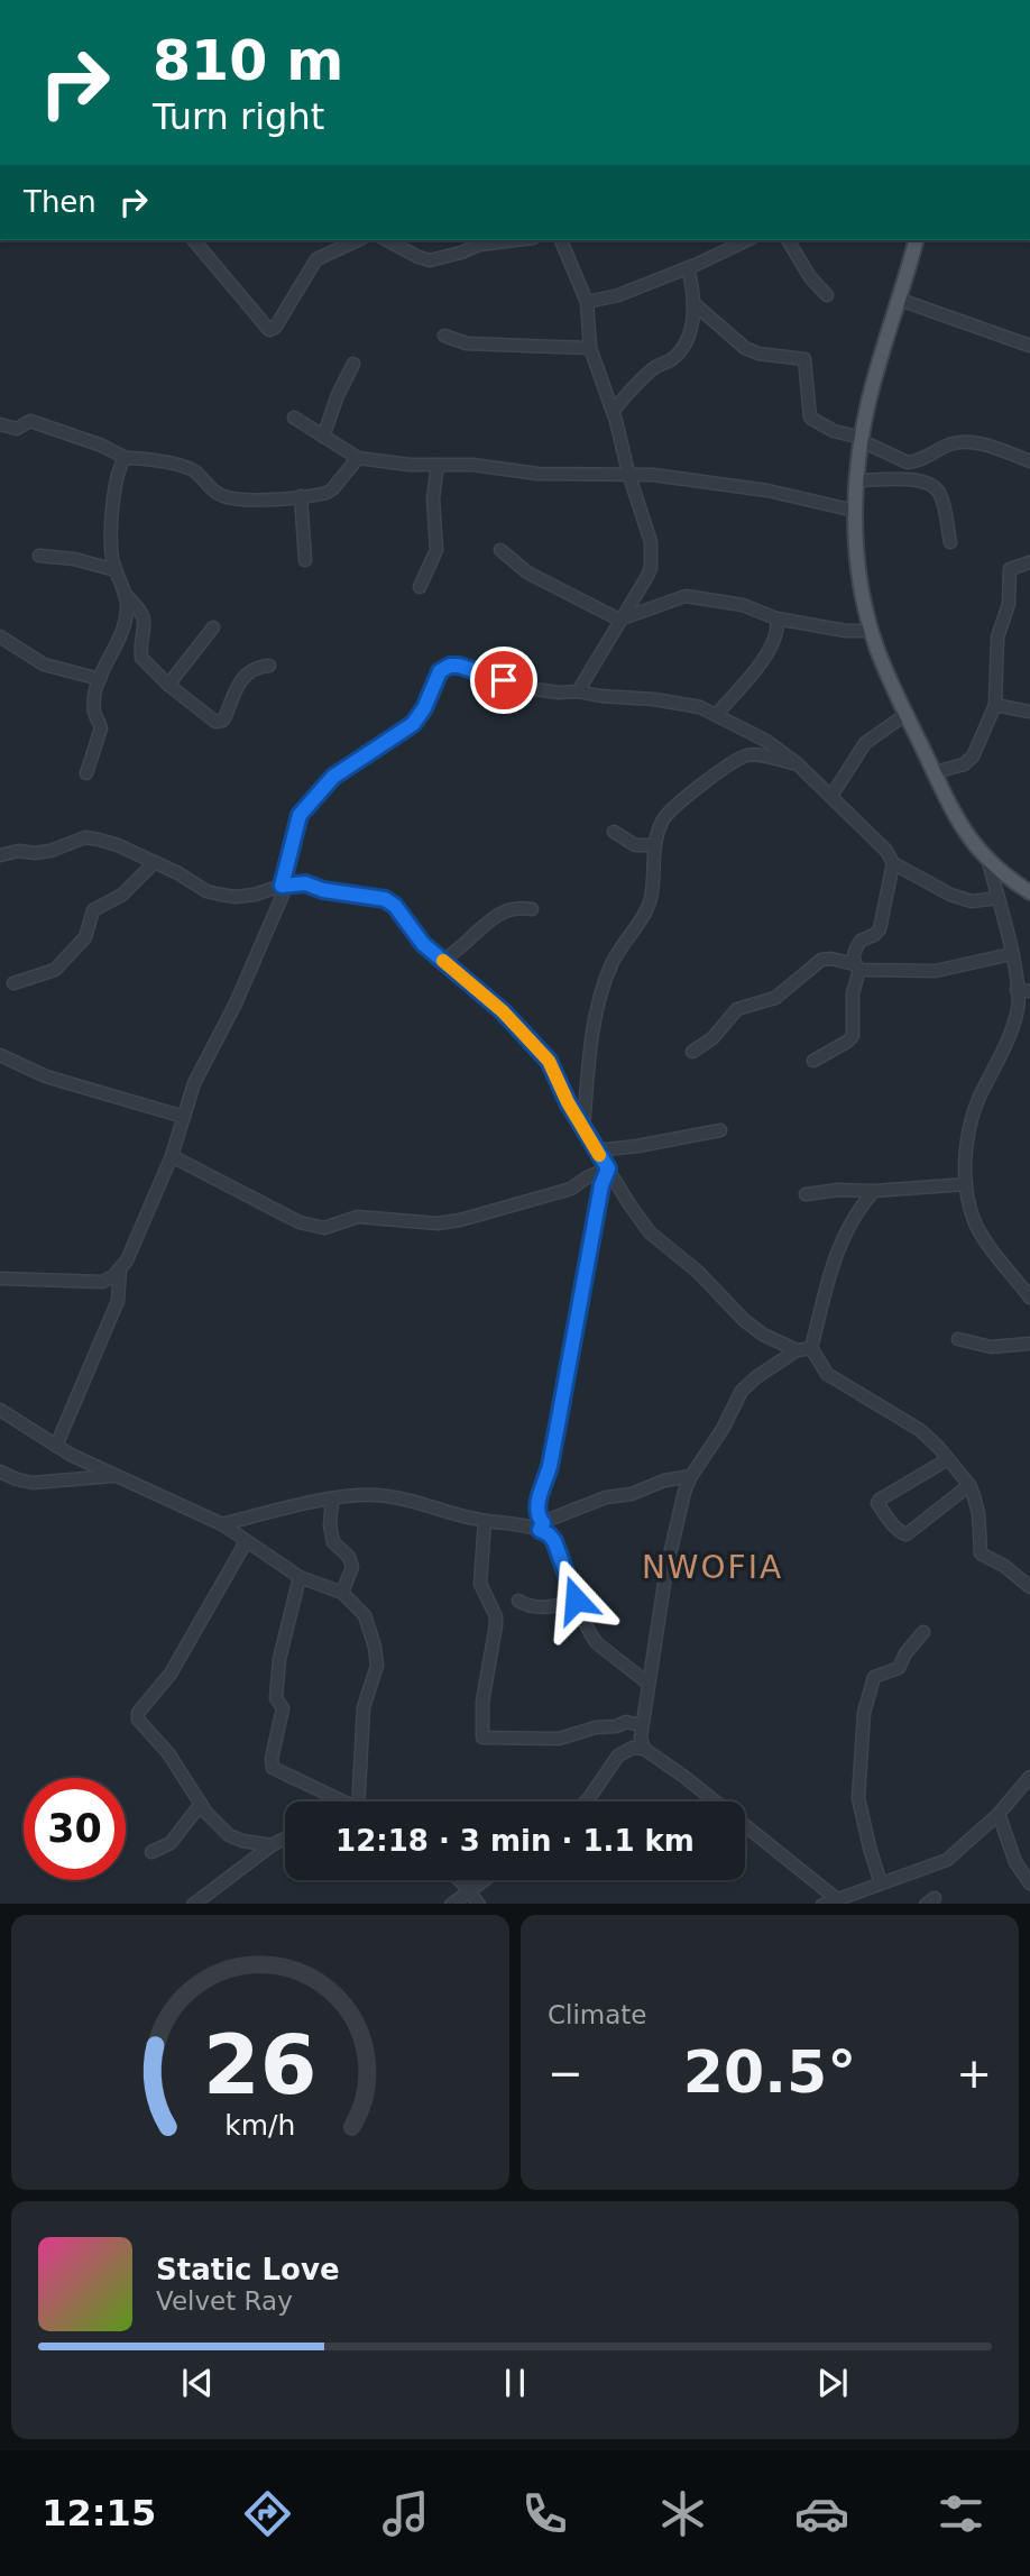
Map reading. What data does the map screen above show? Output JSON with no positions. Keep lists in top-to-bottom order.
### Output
{
  "districts": ["NWOFIA"],
  "page": {
    "turn": ["810 m", "Turn right"],
    "then": "Then",
    "limit": "30",
    "trip": "12:18 · 3 min · 1.1 km",
    "tile": "Climate",
    "heat": ["−", "20.5°", "+"],
    "song": ["Static Love", "Velvet Ray"],
    "tabs": "12:15",
    "gauge": ["26", "km/h"]
  }
}
